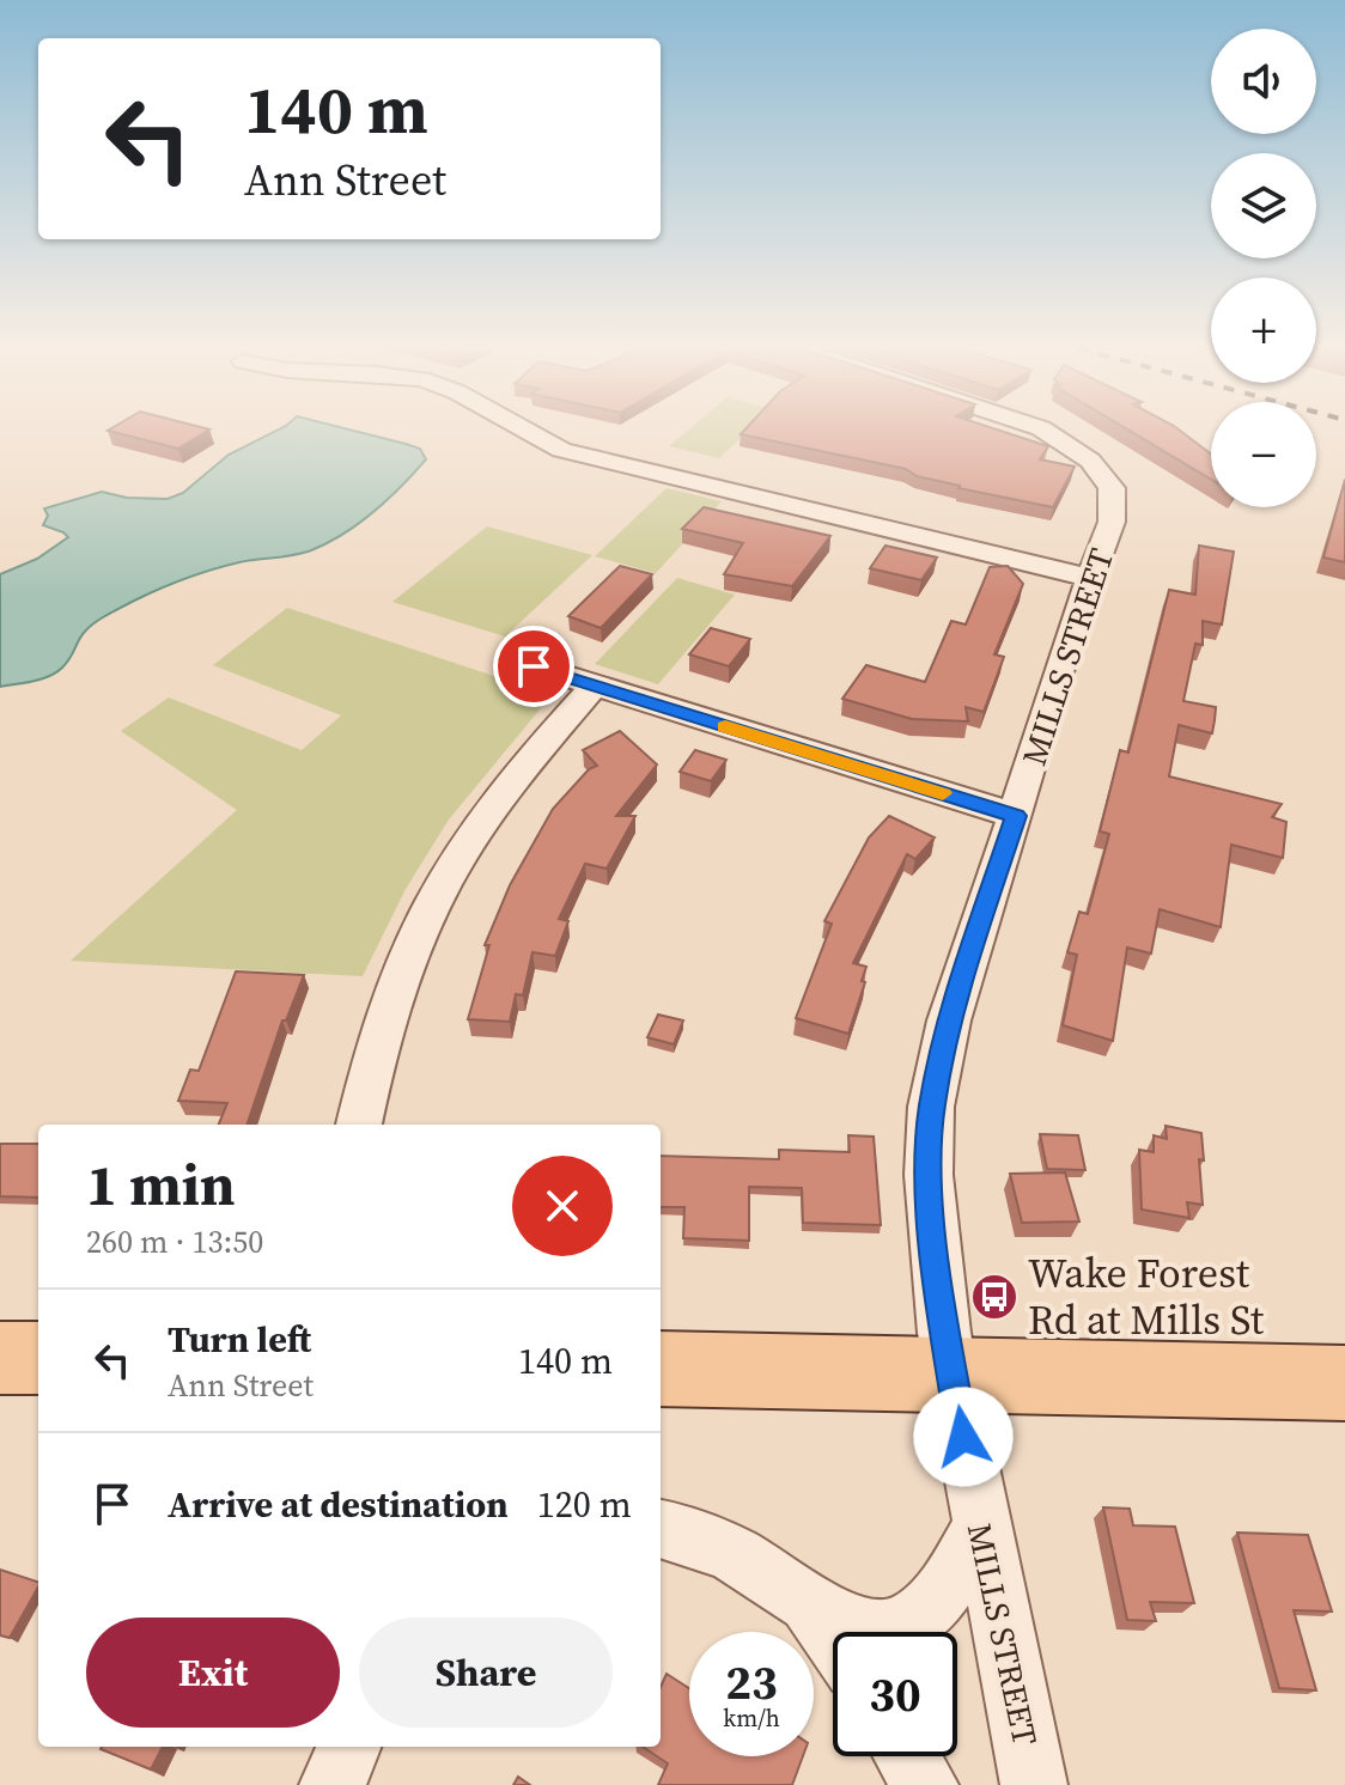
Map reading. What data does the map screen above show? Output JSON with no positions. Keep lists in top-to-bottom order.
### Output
{
  "streets": {
    "street": ["MILLS STREET"]
  },
  "places": {
    "bus stop": ["Wake Forest Rd at Mills St"]
  },
  "page": {
    "map_buttons": ["+", "−"],
    "turn": ["140 m", "Ann Street"],
    "heading": ["1 min", "260 m · 13:50"],
    "list": [
      {
        "name": "Turn left",
        "note": "Ann Street",
        "value": "140 m"
      },
      {
        "name": "Arrive at destination",
        "value": "120 m"
      }
    ],
    "buttons": ["Exit", "Share"],
    "speed": "23 km/h",
    "limit": "30"
  }
}
